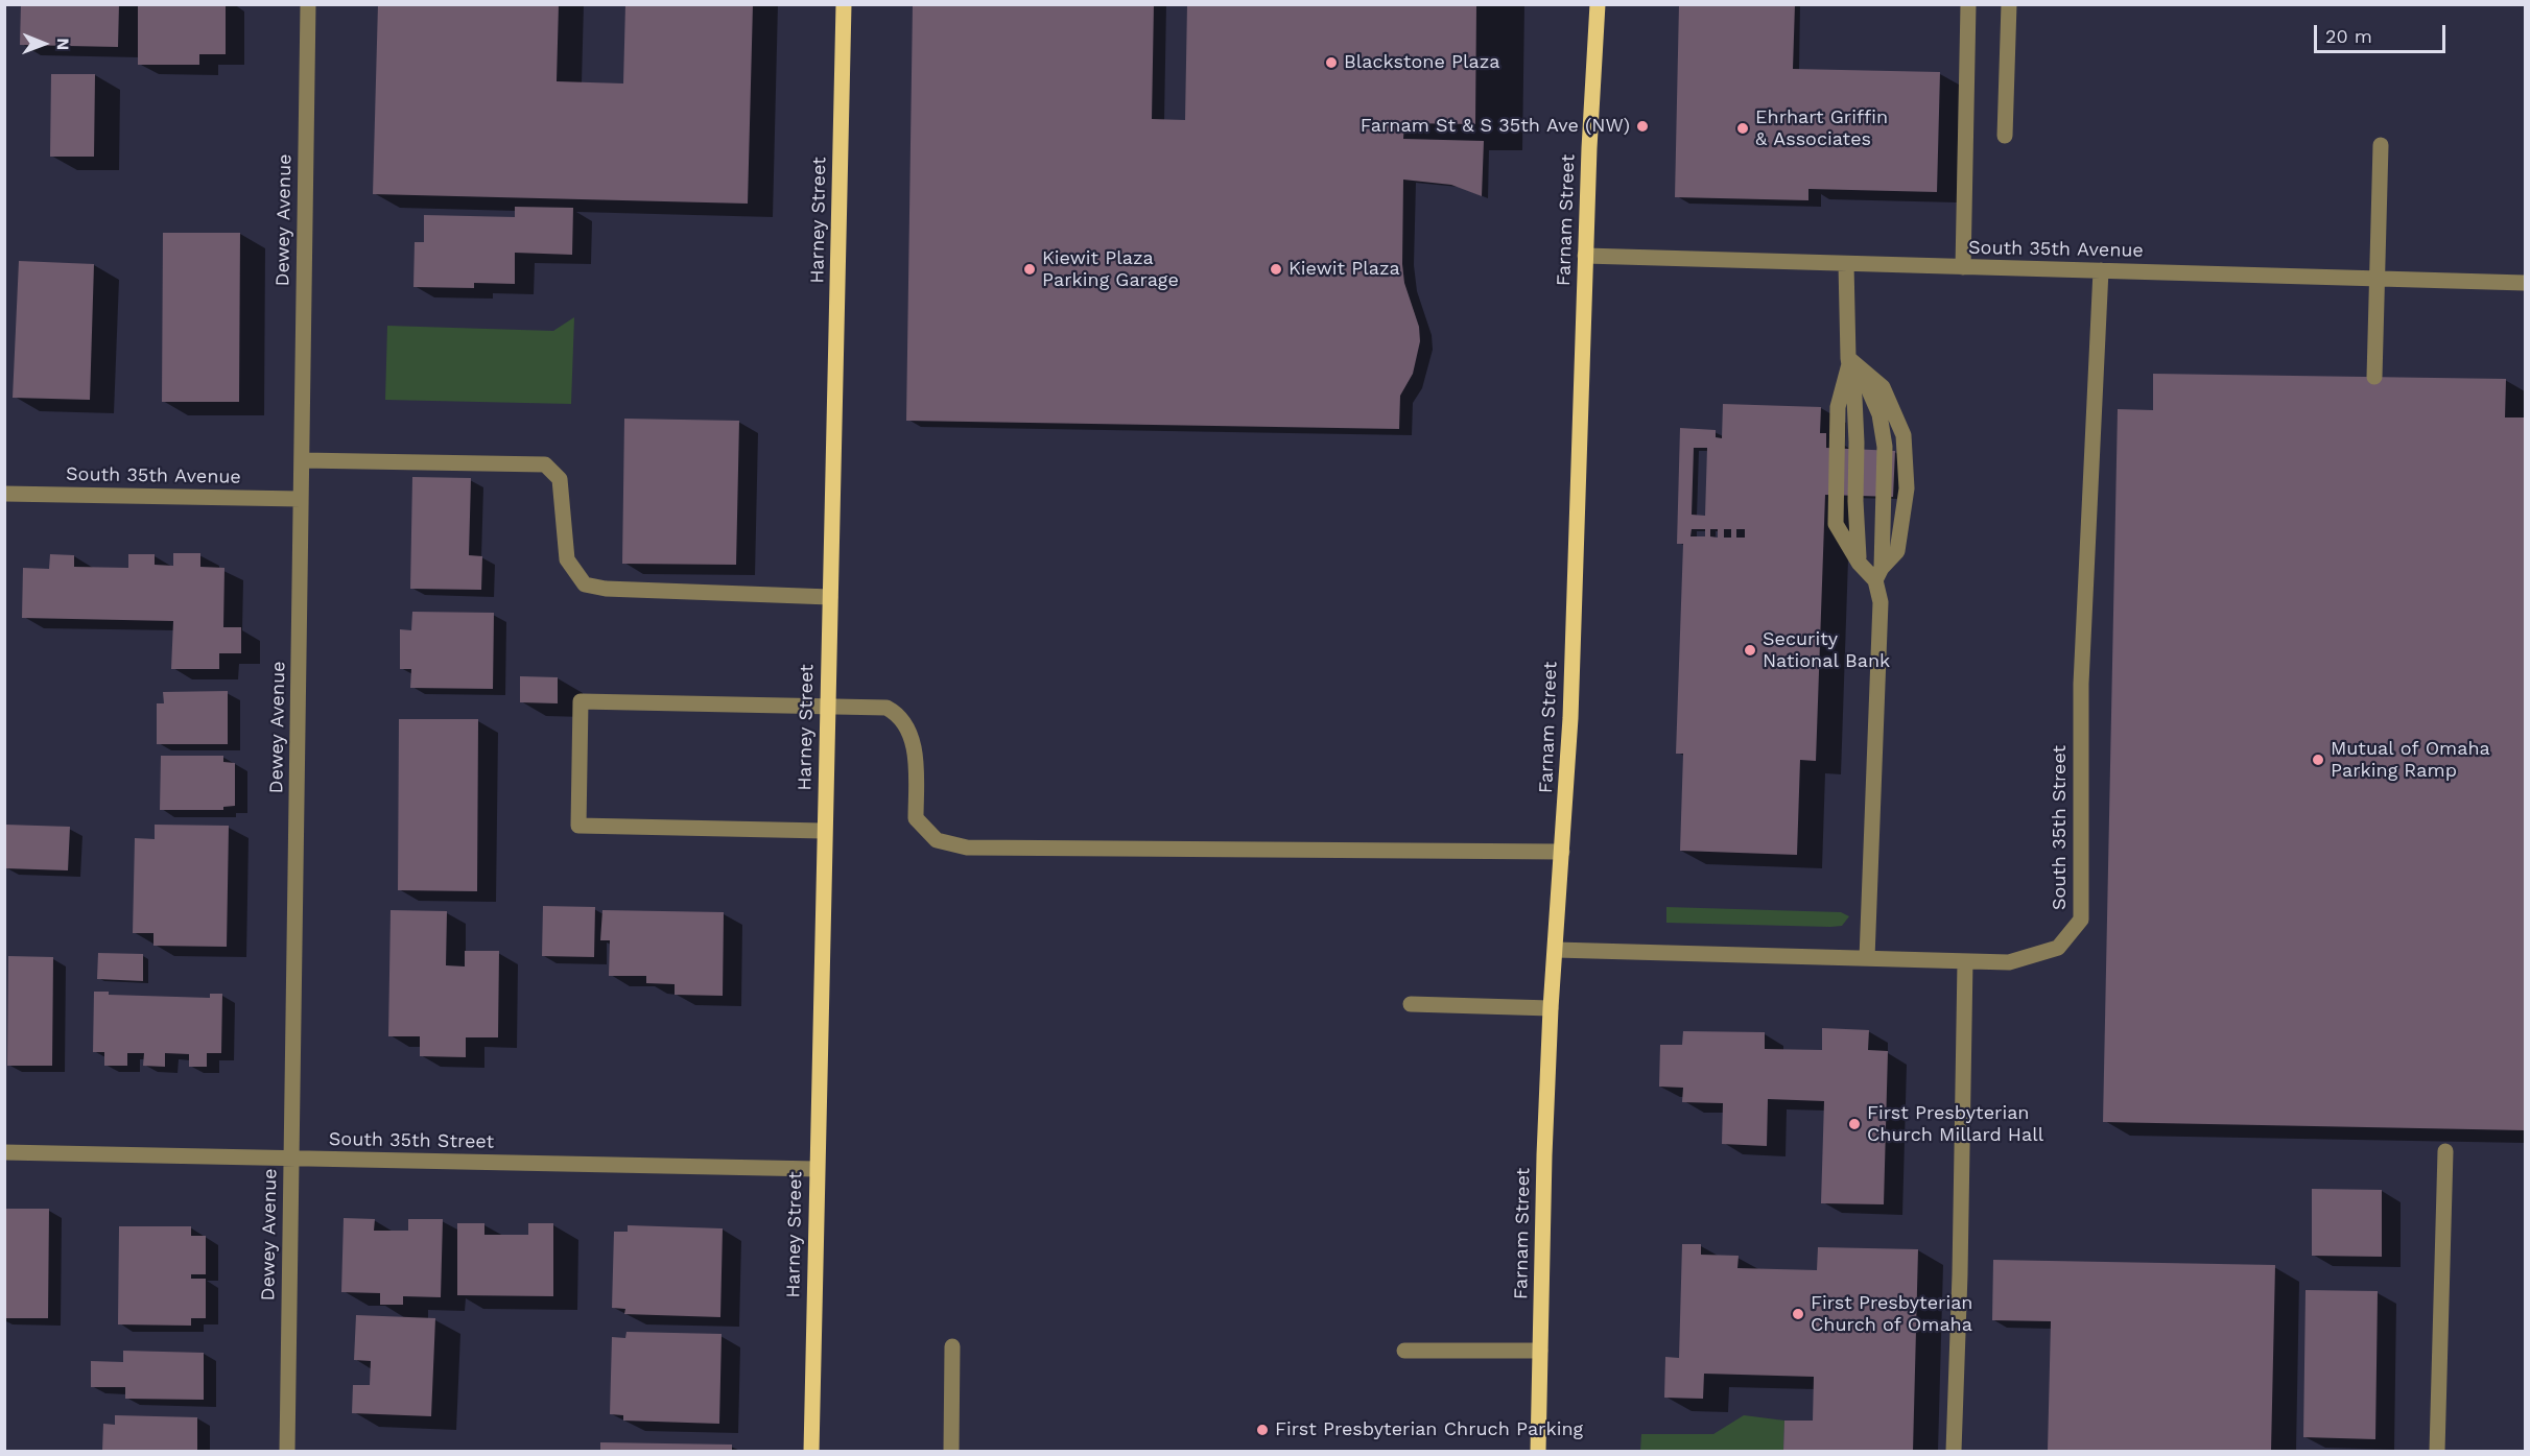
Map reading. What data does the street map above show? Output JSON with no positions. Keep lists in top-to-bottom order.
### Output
{
  "streets": {
    "main road": ["Harney Street", "Farnam Street"],
    "street": ["Dewey Avenue", "South 35th Avenue", "South 35th Street"]
  },
  "crossings": [
    ["Dewey Avenue", "South 35th Avenue"],
    ["Dewey Avenue", "South 35th Street"],
    ["Harney Street", "South 35th Street"],
    ["Farnam Street", "South 35th Avenue"],
    ["Farnam Street", "South 35th Street"],
    ["South 35th Avenue", "South 35th Street"]
  ],
  "places": [
    "Blackstone Plaza",
    "Farnam St & S 35th Ave (NW)",
    "Ehrhart Griffin & Associates",
    "Kiewit Plaza Parking Garage",
    "Kiewit Plaza",
    "Security National Bank",
    "Mutual of Omaha Parking Ramp",
    "First Presbyterian Church Millard Hall",
    "First Presbyterian Church of Omaha",
    "First Presbyterian Chruch Parking"
  ],
  "scale_bar": "20 m",
  "north": "right"
}
